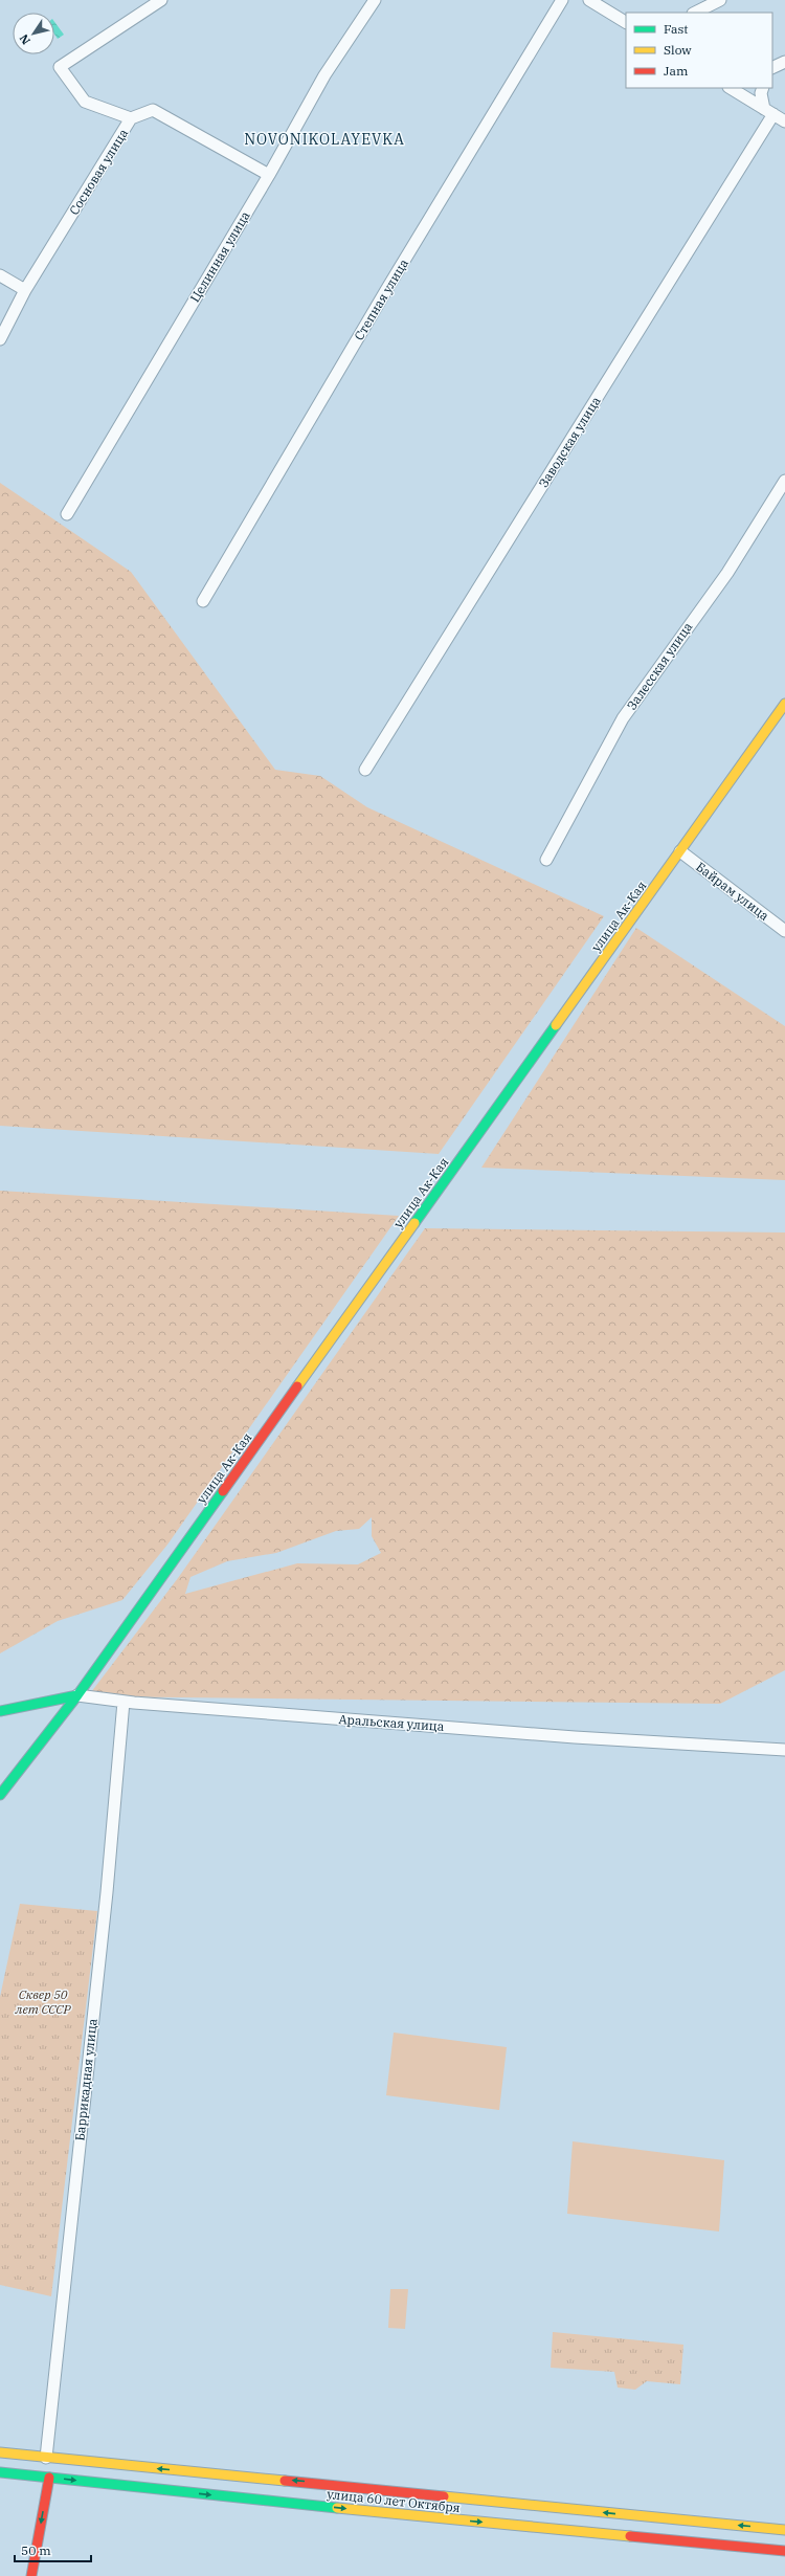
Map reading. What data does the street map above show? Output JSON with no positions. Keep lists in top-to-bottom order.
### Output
{
  "streets": {
    "main road": ["улица Ак-Кая", "Аральская улица", "улица 60 лет Октября"],
    "street": [
      "Сосновая улица",
      "Целинная улица",
      "Степная улица",
      "Заводская улица",
      "Залесская улица",
      "Байрам улица",
      "Баррикадная улица"
    ]
  },
  "crossings": [
    ["Сосновая улица", "Целинная улица"],
    ["Байрам улица", "улица Ак-Кая"],
    ["улица Ак-Кая", "Аральская улица"],
    ["Аральская улица", "Баррикадная улица"],
    ["Баррикадная улица", "улица 60 лет Октября"]
  ],
  "districts": ["NOVONIKOLAYEVKA"],
  "parks": ["Сквер 50 лет СССР"],
  "legend": ["Fast", "Slow", "Jam"],
  "scale_bar": "50 m",
  "north": "bottom left"
}
